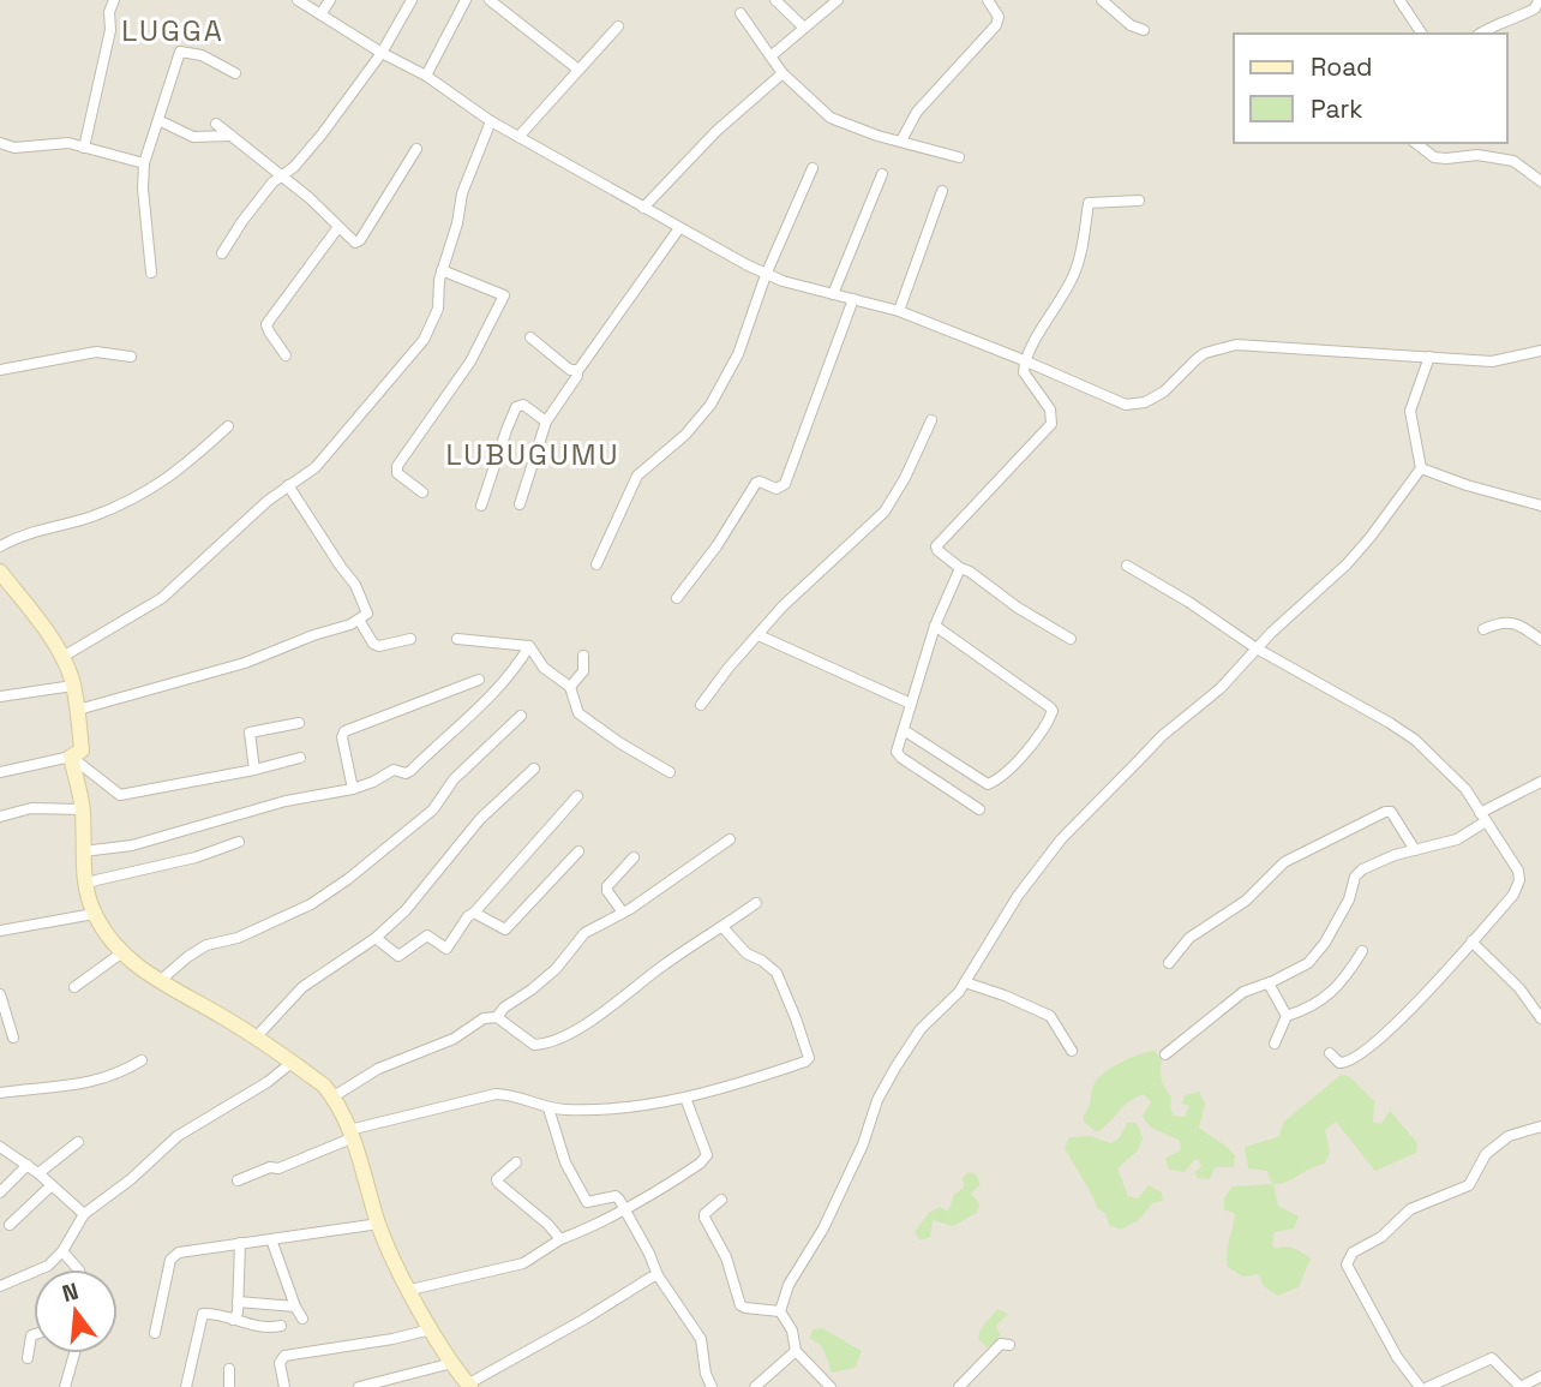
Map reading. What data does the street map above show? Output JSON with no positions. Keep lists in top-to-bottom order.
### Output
{
  "districts": ["LUGGA", "LUBUGUMU"],
  "legend": ["Road", "Park"],
  "north": "top"
}
